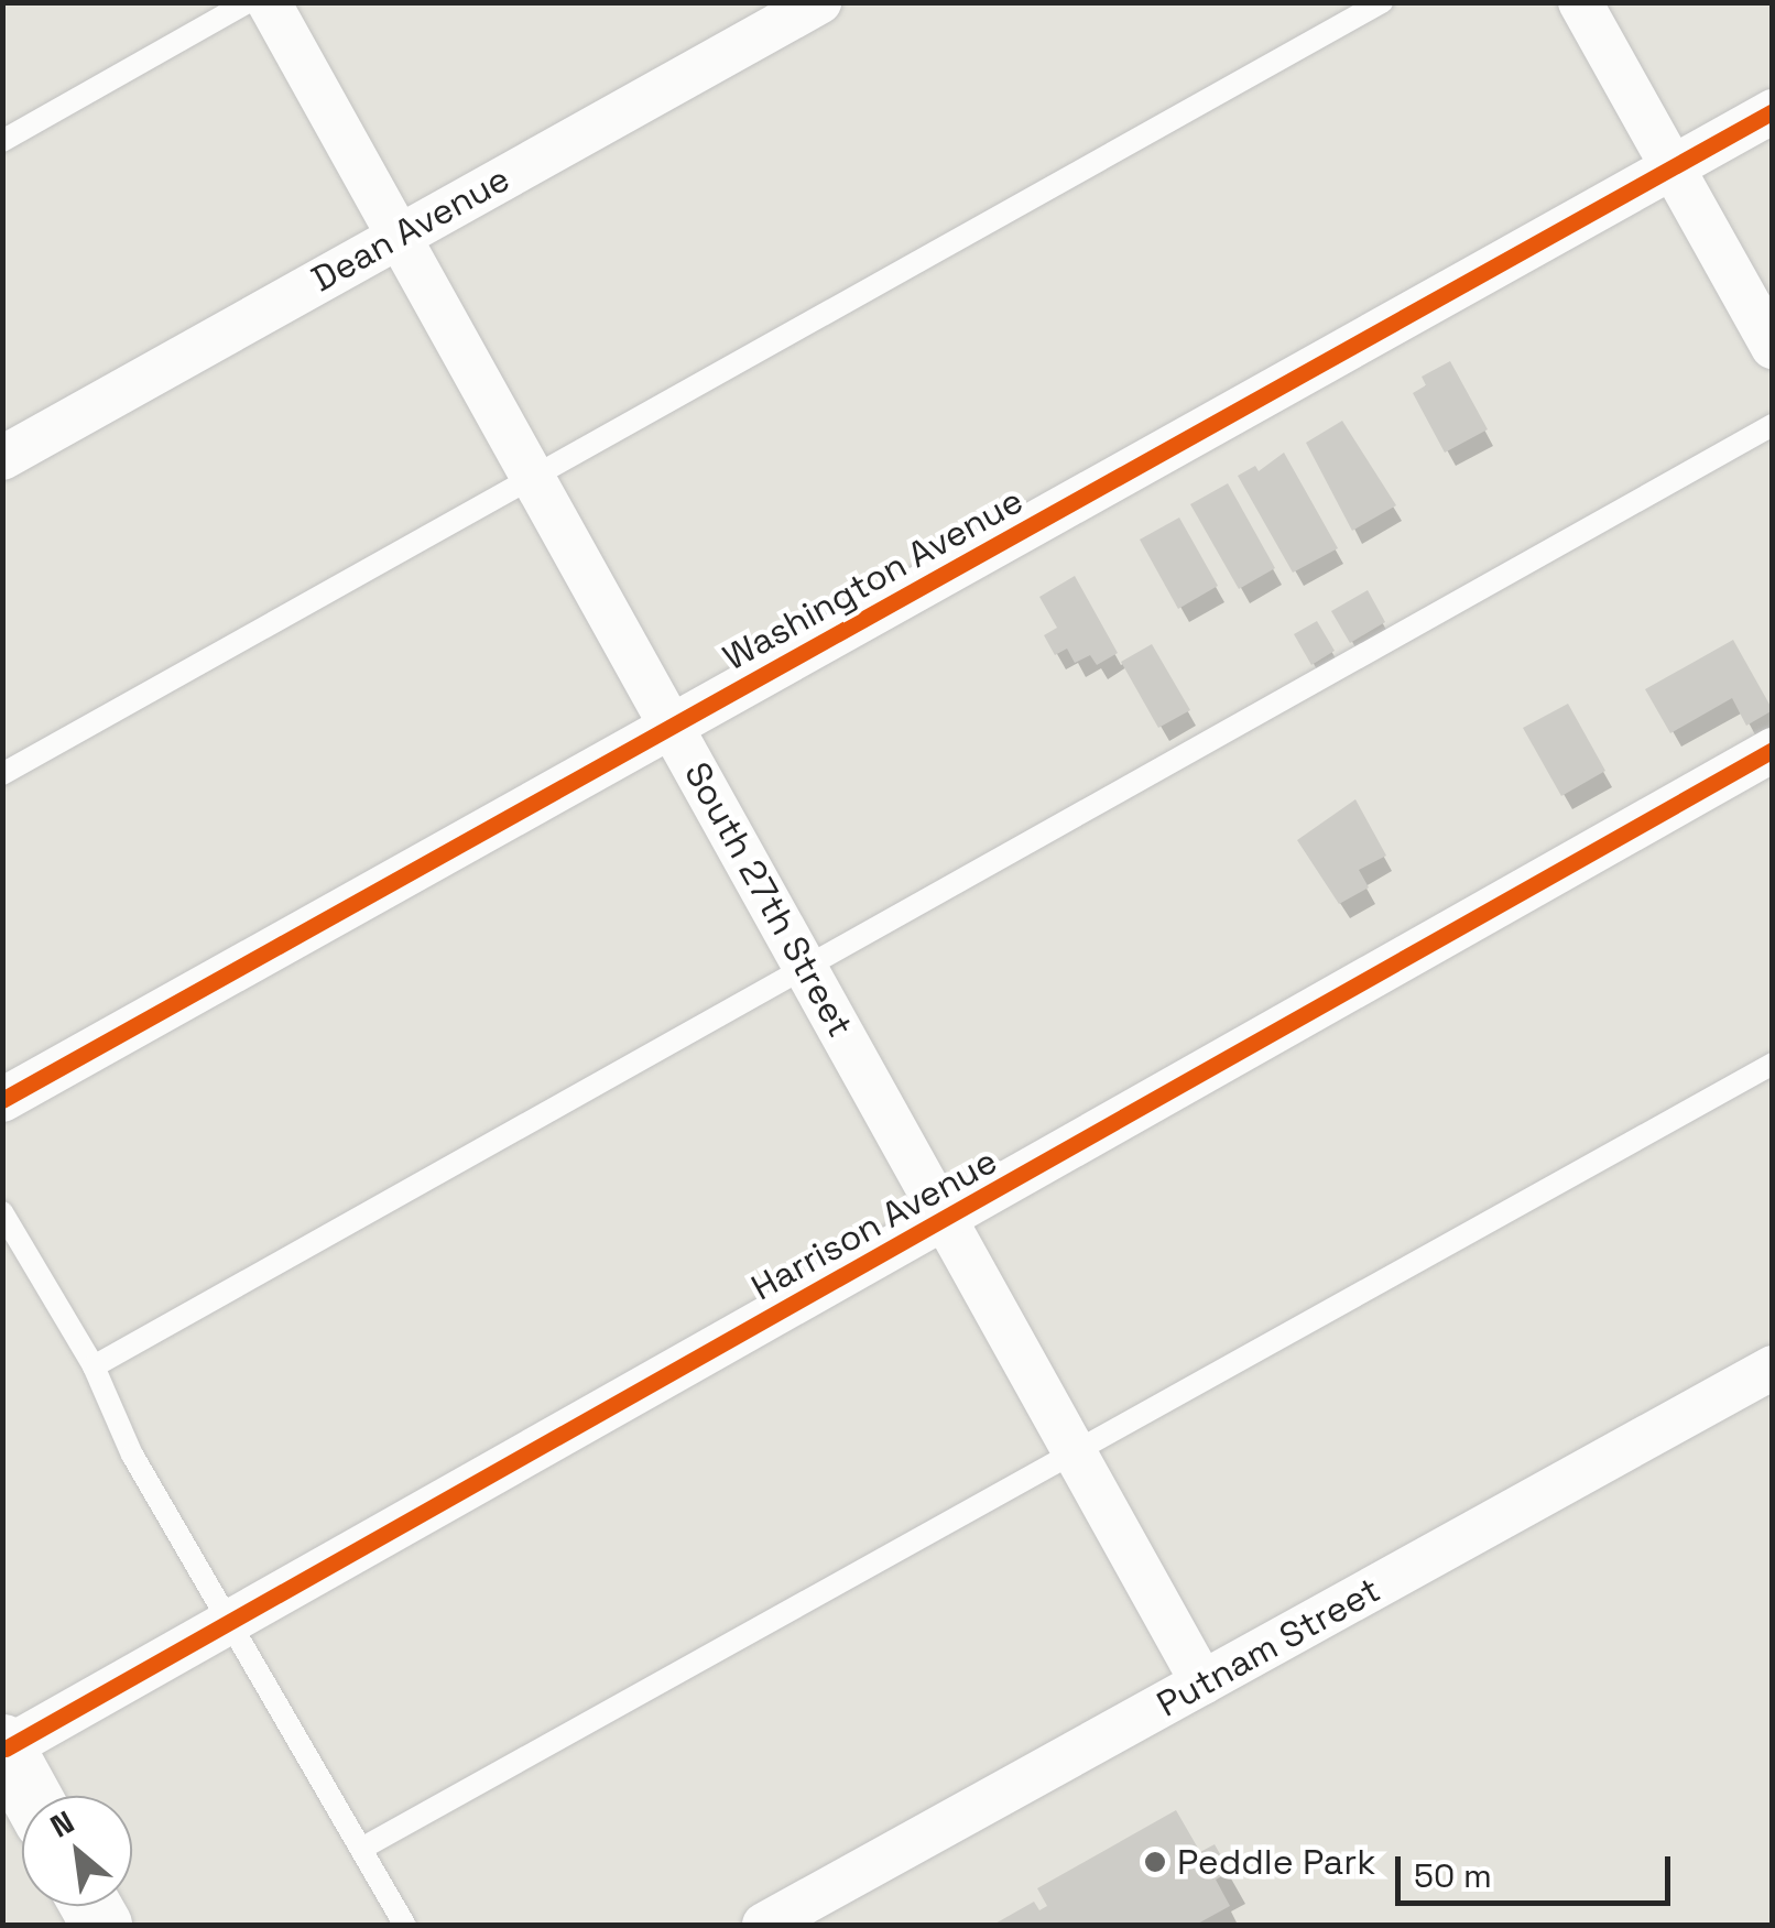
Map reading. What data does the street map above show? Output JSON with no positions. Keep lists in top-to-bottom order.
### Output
{
  "streets": {
    "street": [
      "Dean Avenue",
      "Washington Avenue",
      "South 27th Street",
      "Harrison Avenue",
      "Putnam Street"
    ]
  },
  "crossings": [
    ["Dean Avenue", "South 27th Street"],
    ["Washington Avenue", "South 27th Street"],
    ["South 27th Street", "Harrison Avenue"],
    ["South 27th Street", "Putnam Street"]
  ],
  "places": ["Peddle Park"],
  "scale_bar": "50 m",
  "north": "top left"
}
